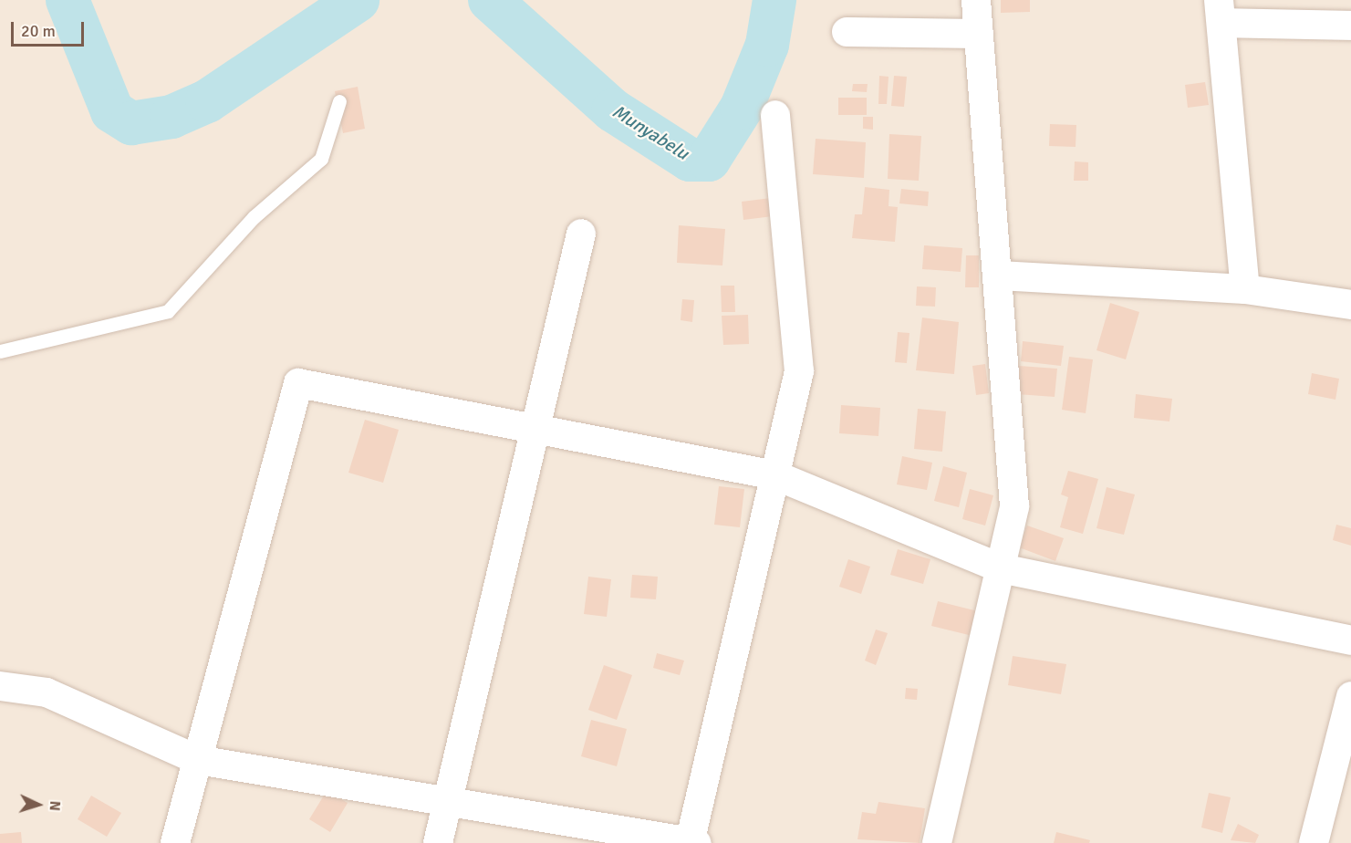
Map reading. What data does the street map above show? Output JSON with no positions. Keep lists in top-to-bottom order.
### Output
{
  "water": ["Munyabelu"],
  "scale_bar": "20 m",
  "north": "right"
}
